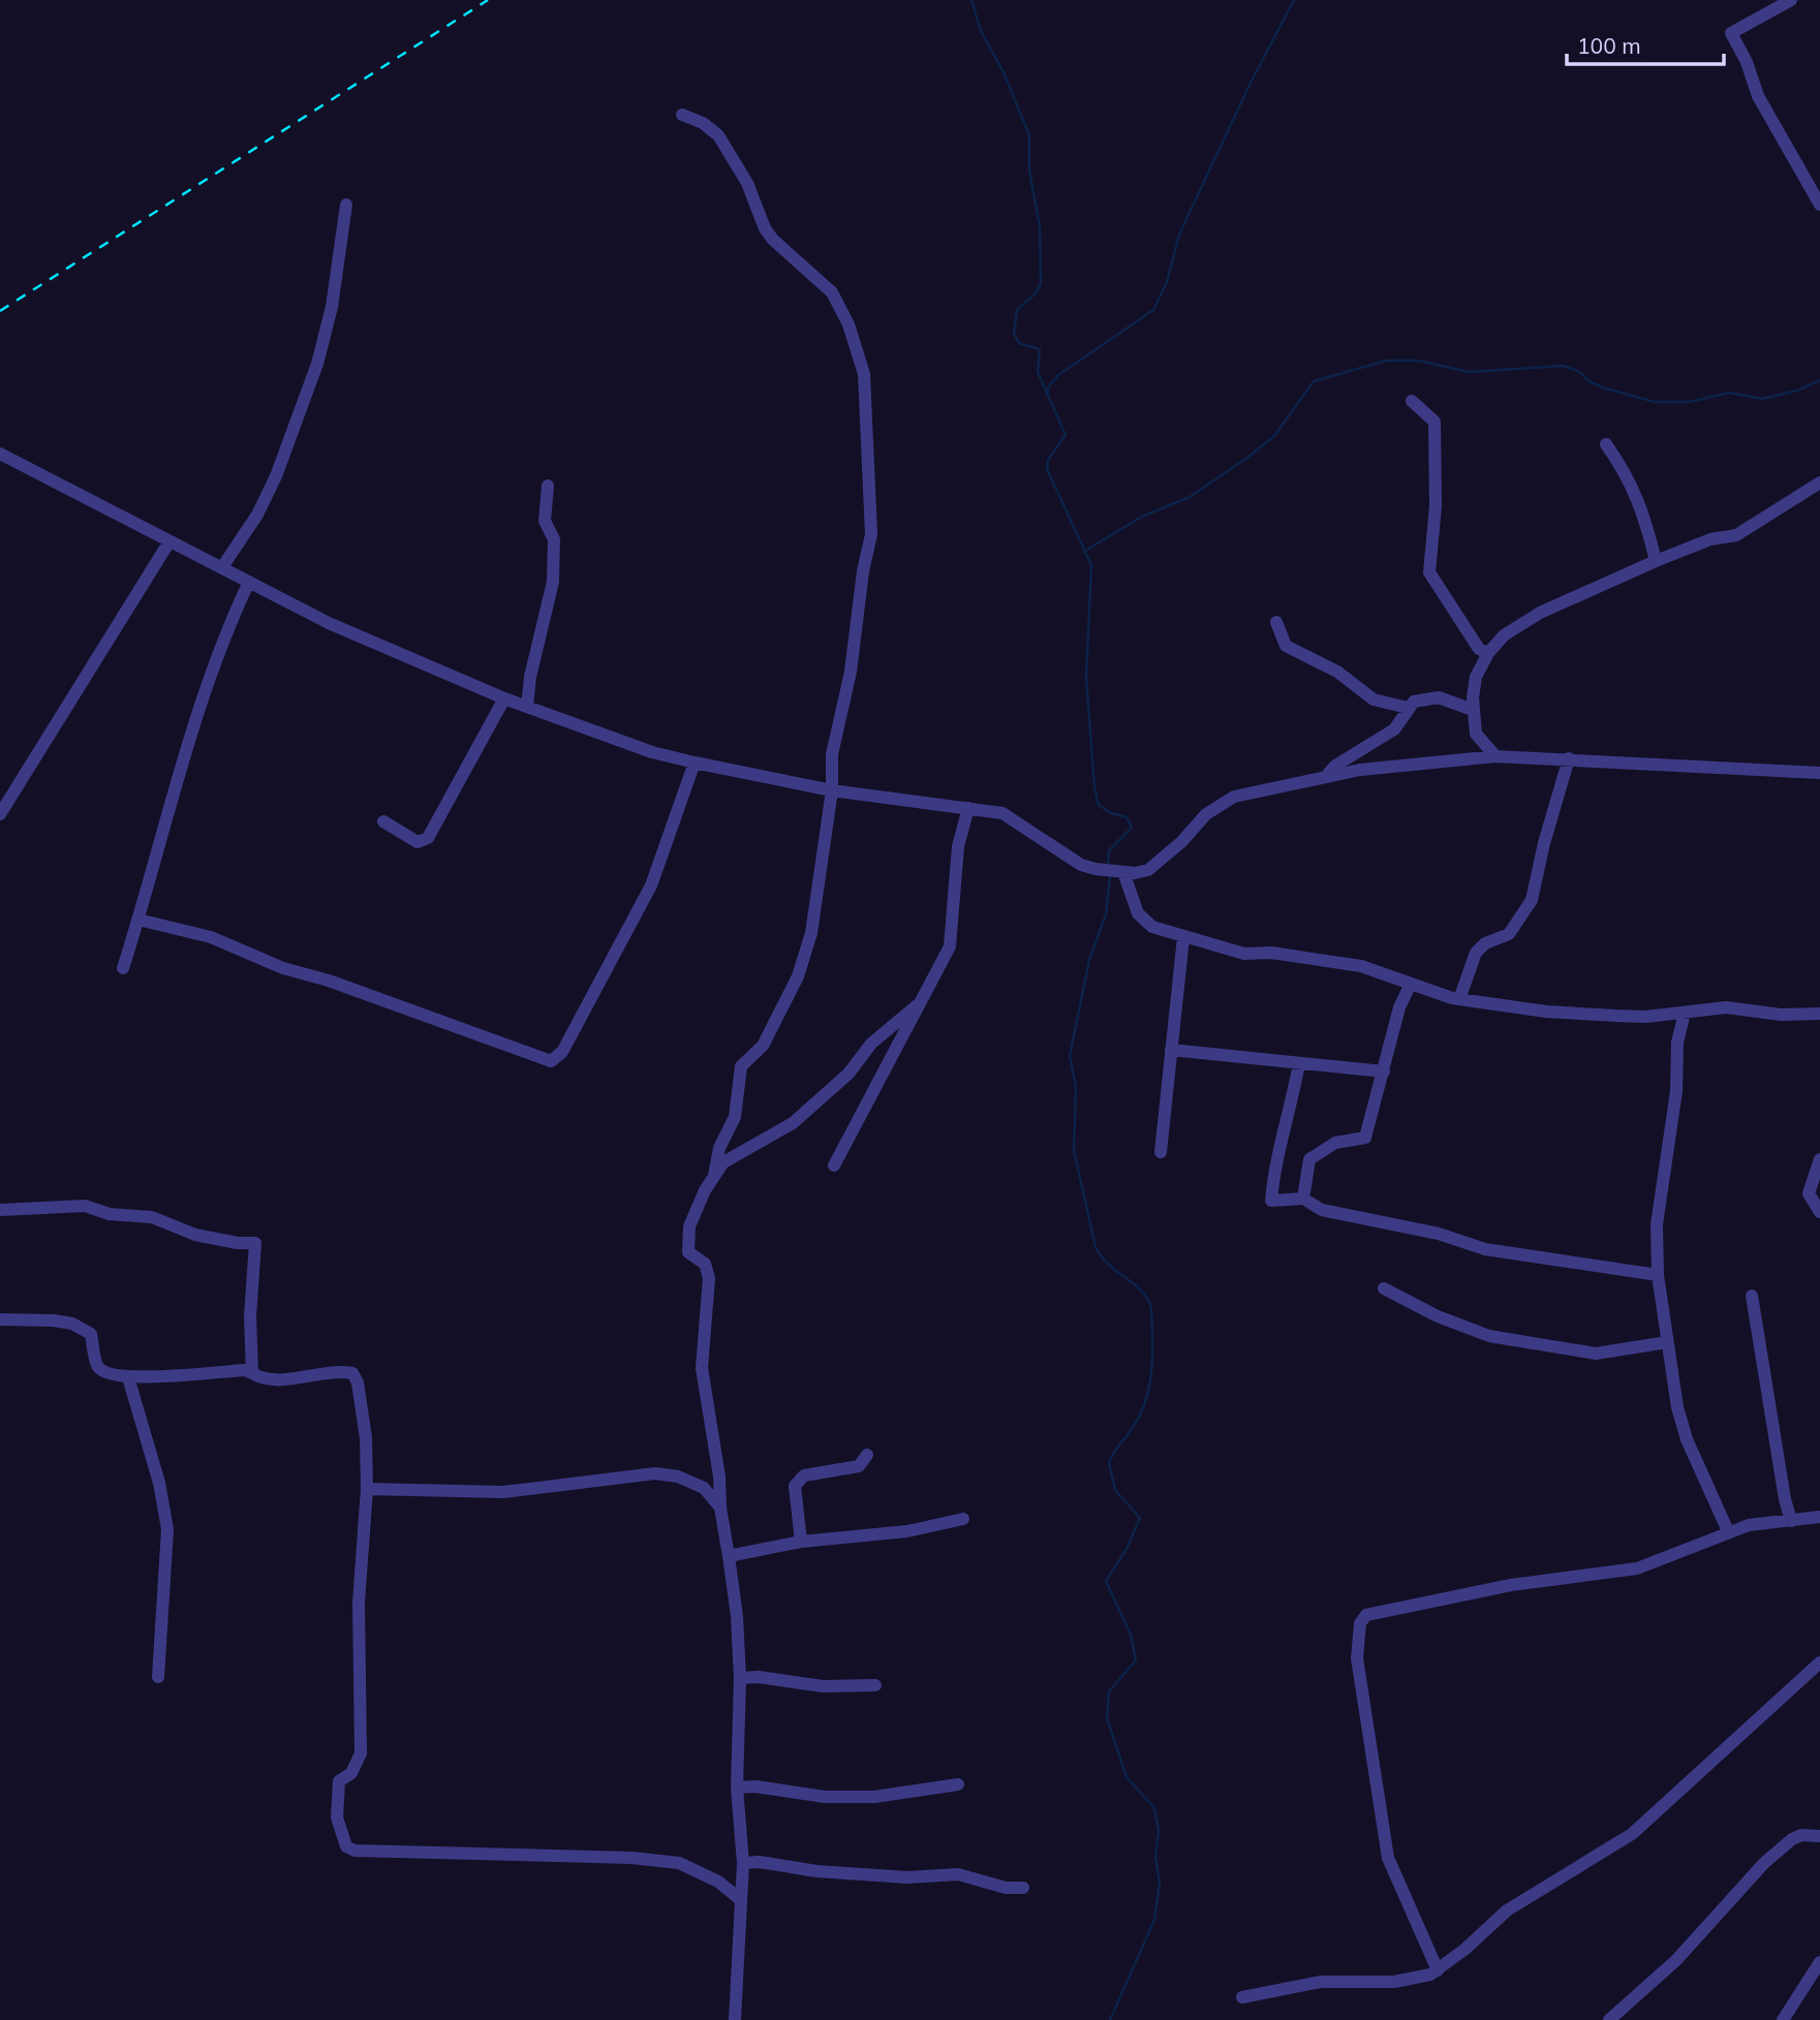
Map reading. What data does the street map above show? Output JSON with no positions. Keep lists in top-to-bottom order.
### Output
{
  "scale_bar": "100 m"
}
